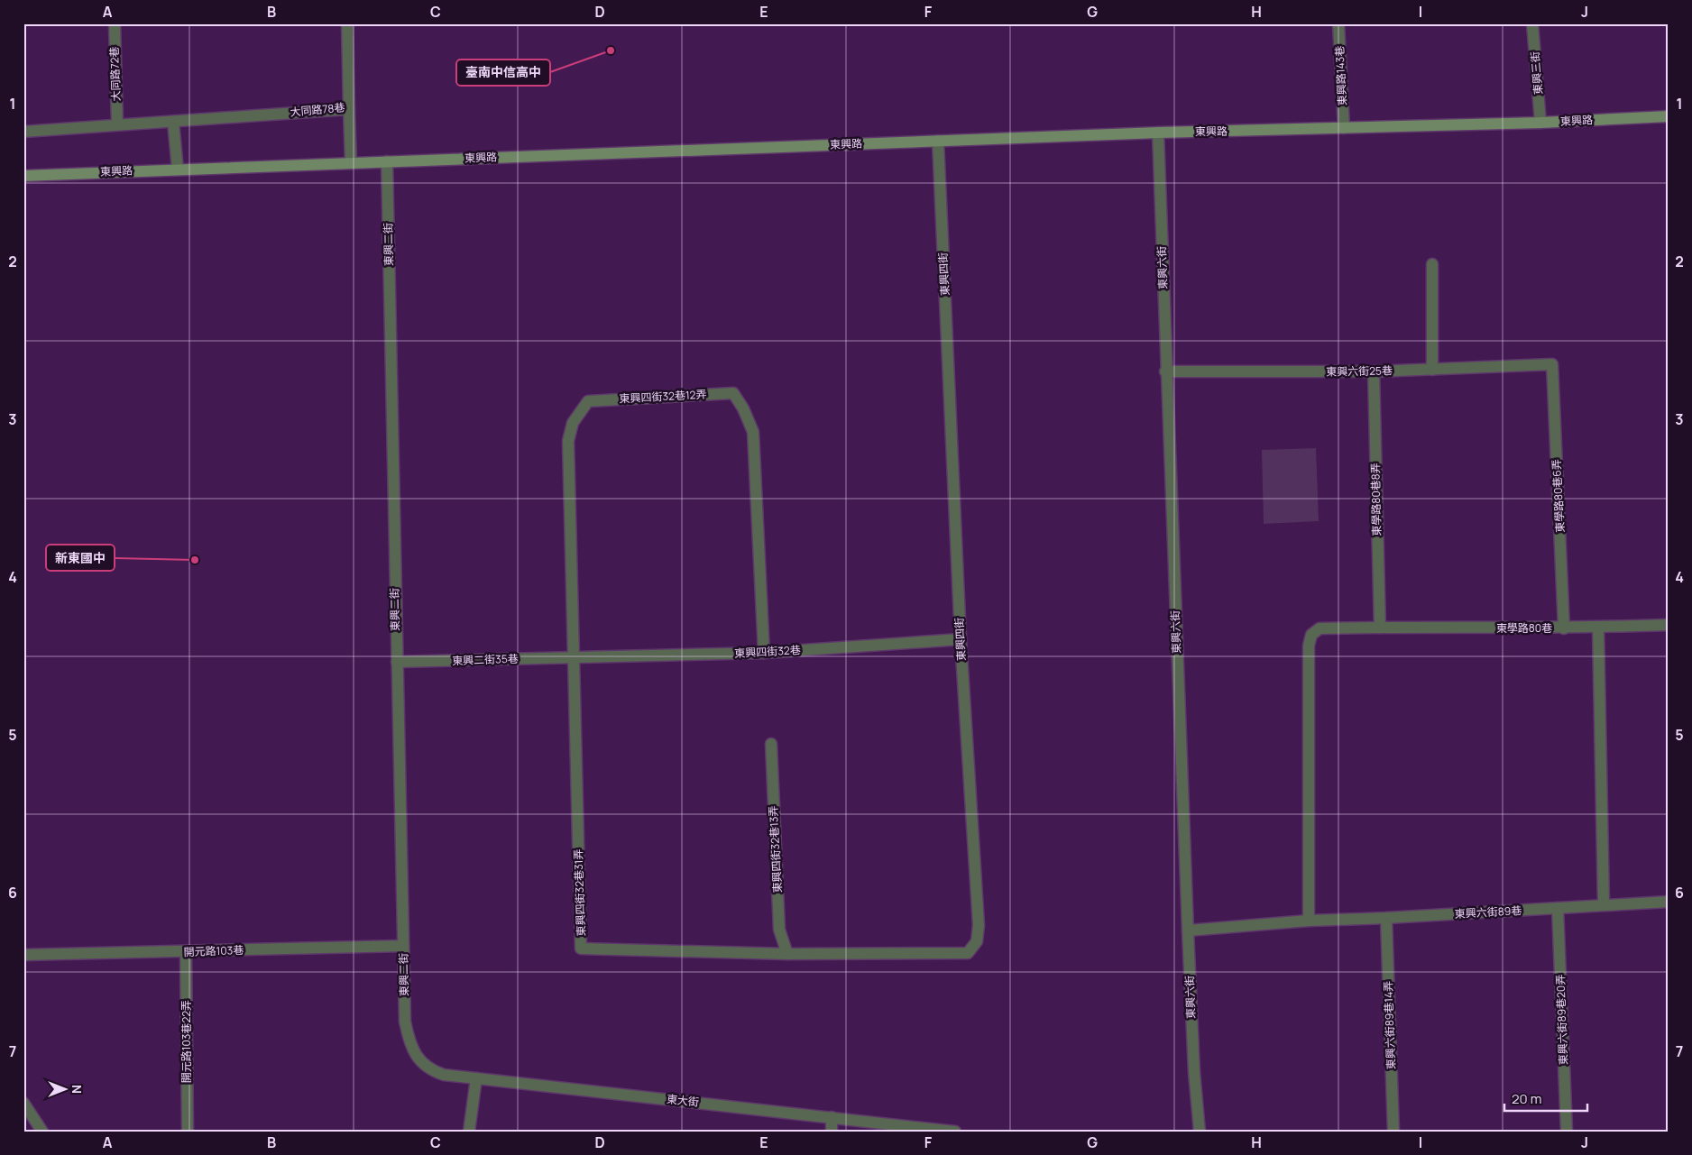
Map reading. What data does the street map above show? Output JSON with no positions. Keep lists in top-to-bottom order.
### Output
{
  "streets": {
    "street": [
      "東興三街",
      "大同路72巷",
      "東興路143巷",
      "大同路78巷",
      "東興路",
      "東興二街",
      "東興六街",
      "東興四街",
      "東興六街25巷",
      "東興四街32巷12弄",
      "東學路80巷6弄",
      "東學路80巷8弄",
      "東學路80巷",
      "東興四街32巷",
      "東興二街35巷",
      "東興四街32巷13弄",
      "東興四街32巷31弄",
      "東興六街89巷",
      "開元路103巷",
      "東興六街89巷20弄",
      "東興六街89巷14弄",
      "開元路103巷22弄",
      "東大街"
    ]
  },
  "crossings": [
    ["東興三街", "東興路"],
    ["大同路72巷", "大同路78巷"],
    ["東興路143巷", "東興路"],
    ["東興路", "東興二街"],
    ["東興路", "東興六街"],
    ["東興路", "東興四街"],
    ["東興二街", "東興二街35巷"],
    ["東興二街", "開元路103巷"],
    ["東興二街", "東大街"],
    ["東興六街", "東興六街25巷"],
    ["東興六街", "東興六街89巷"],
    ["東興四街", "東興四街32巷"],
    ["東興四街", "東興四街32巷13弄"],
    ["東興四街", "東興四街32巷31弄"],
    ["東興六街25巷", "東學路80巷6弄"],
    ["東興六街25巷", "東學路80巷8弄"],
    ["東興四街32巷12弄", "東興四街32巷"],
    ["東興四街32巷12弄", "東興二街35巷"],
    ["東興四街32巷12弄", "東興四街32巷31弄"],
    ["東學路80巷6弄", "東學路80巷"],
    ["東學路80巷8弄", "東學路80巷"],
    ["東興四街32巷", "東興二街35巷"],
    ["東興四街32巷", "東興四街32巷31弄"],
    ["東興二街35巷", "東興四街32巷31弄"],
    ["東興四街32巷13弄", "東興四街32巷31弄"],
    ["東興六街89巷", "東興六街89巷20弄"],
    ["東興六街89巷", "東興六街89巷14弄"],
    ["開元路103巷", "開元路103巷22弄"]
  ],
  "places": ["臺南中信高中", "新東國中"],
  "scale_bar": "20 m",
  "north": "right",
  "grid": {
    "columns": [
      "A",
      "B",
      "C",
      "D",
      "E",
      "F",
      "G",
      "H",
      "I",
      "J"
    ],
    "rows": [
      "1",
      "2",
      "3",
      "4",
      "5",
      "6",
      "7"
    ]
  }
}
